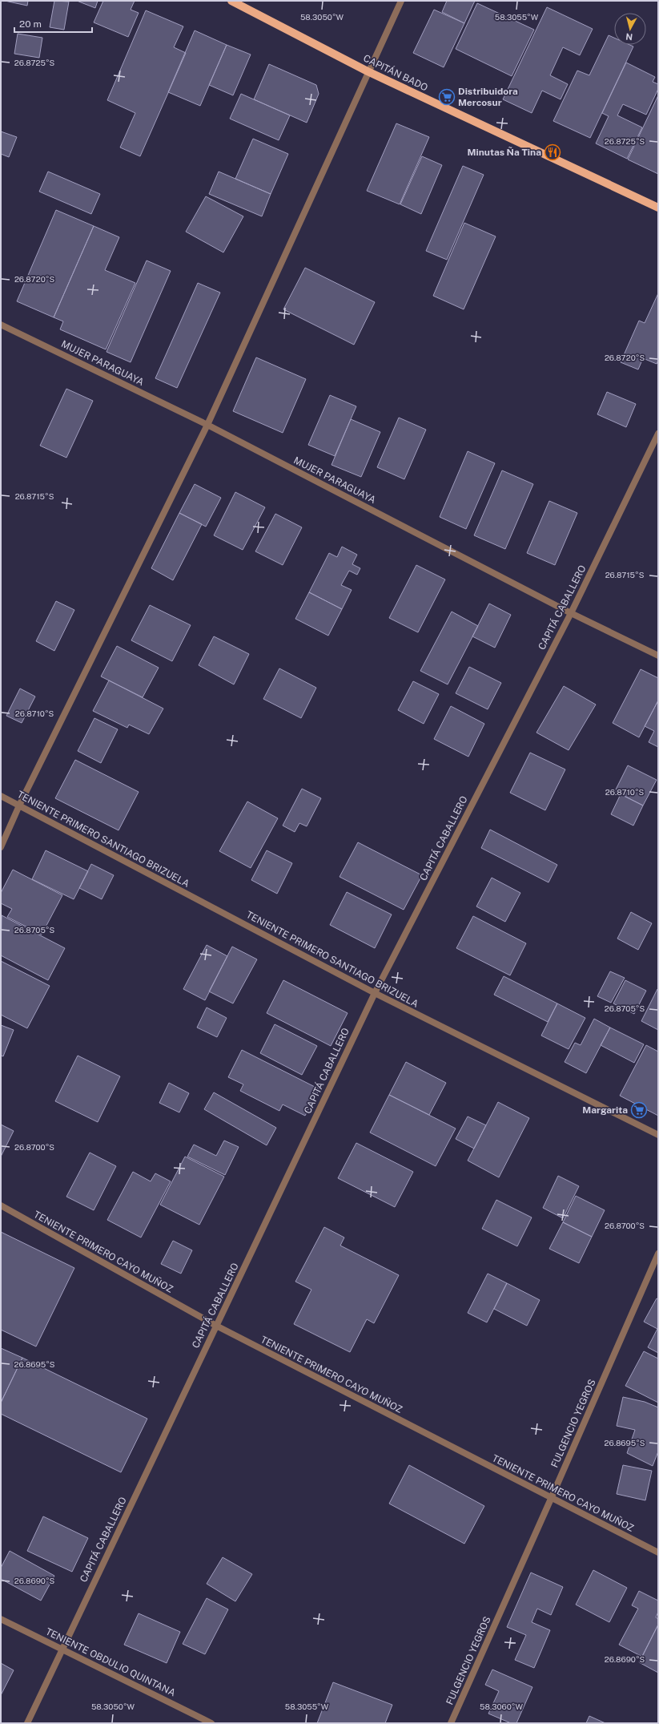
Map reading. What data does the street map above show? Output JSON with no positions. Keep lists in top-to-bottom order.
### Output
{
  "streets": {
    "main road": ["CAPITÁN BADO"],
    "street": [
      "MUJER PARAGUAYA",
      "CAPITÁ CABALLERO",
      "TENIENTE PRIMERO SANTIAGO BRIZUELA",
      "TENIENTE PRIMERO CAYO MUÑOZ",
      "FULGENCIO YEGROS",
      "TENIENTE OBDULIO QUINTANA"
    ]
  },
  "crossings": [
    ["MUJER PARAGUAYA", "CAPITÁ CABALLERO"],
    ["CAPITÁ CABALLERO", "TENIENTE PRIMERO SANTIAGO BRIZUELA"],
    ["CAPITÁ CABALLERO", "TENIENTE PRIMERO CAYO MUÑOZ"],
    ["CAPITÁ CABALLERO", "TENIENTE OBDULIO QUINTANA"],
    ["TENIENTE PRIMERO CAYO MUÑOZ", "FULGENCIO YEGROS"]
  ],
  "places": {
    "supermarket": ["Distribuidora Mercosur", "Margarita"],
    "restaurant": ["Minutas Ña Tina"]
  },
  "scale_bar": "20 m",
  "north": "bottom",
  "coordinates": [
    "58.3050°W",
    "58.3055°W",
    "26.8725°S",
    "26.8720°S",
    "26.8715°S",
    "26.8710°S",
    "26.8705°S",
    "26.8700°S",
    "26.8695°S",
    "26.8690°S",
    "58.3060°W"
  ]
}
